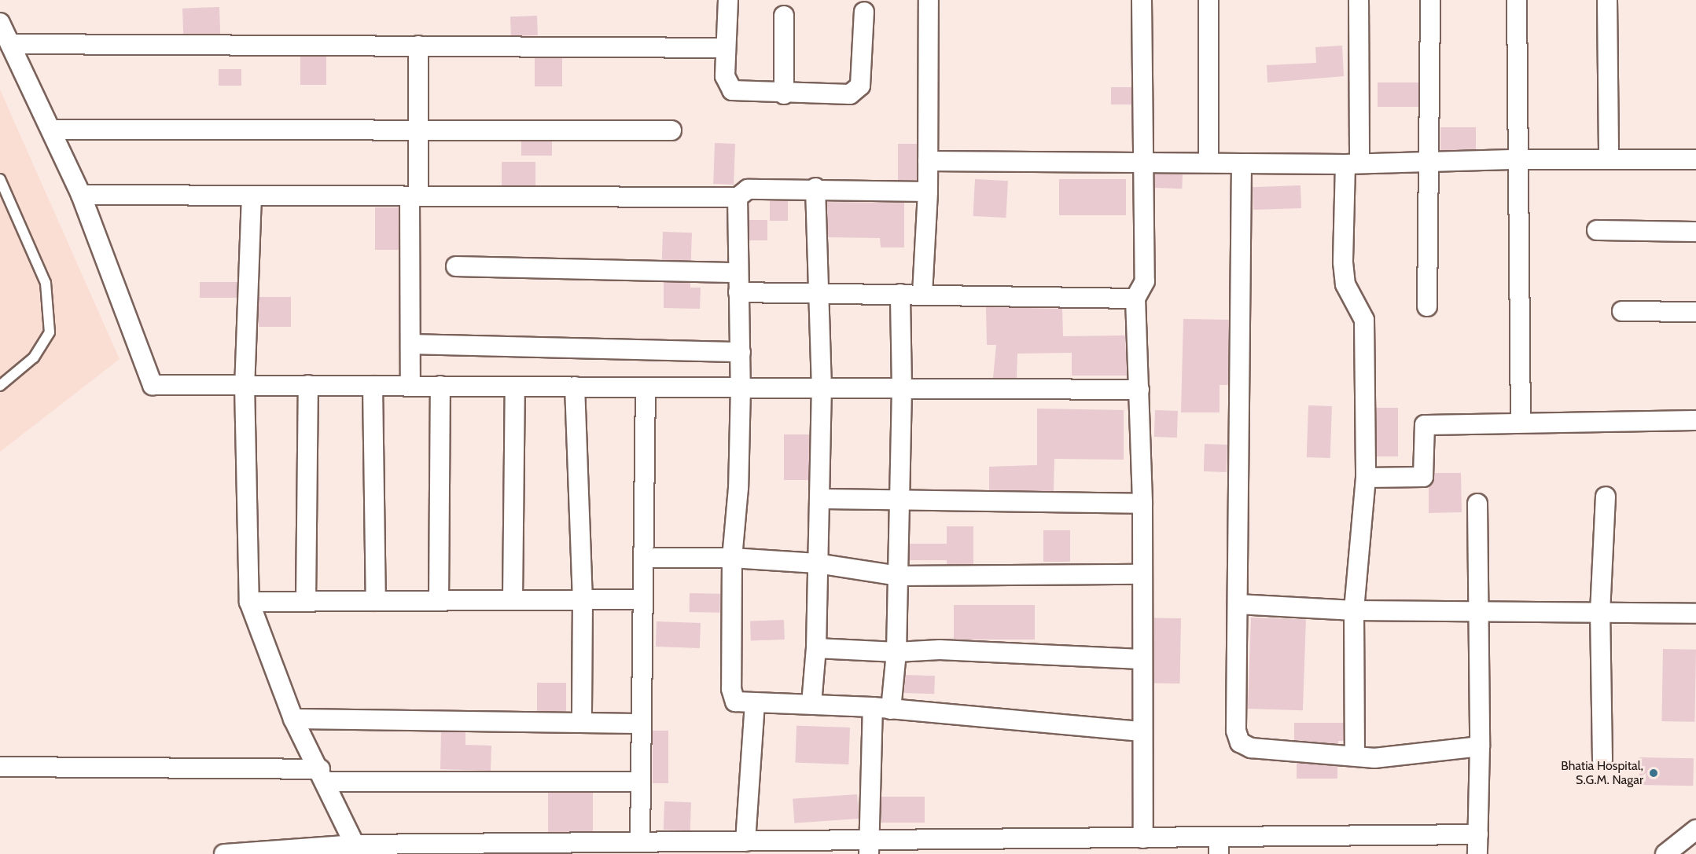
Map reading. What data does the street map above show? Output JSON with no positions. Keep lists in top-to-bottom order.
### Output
{
  "places": ["Bhatia Hospital, S.G.M. Nagar"]
}
